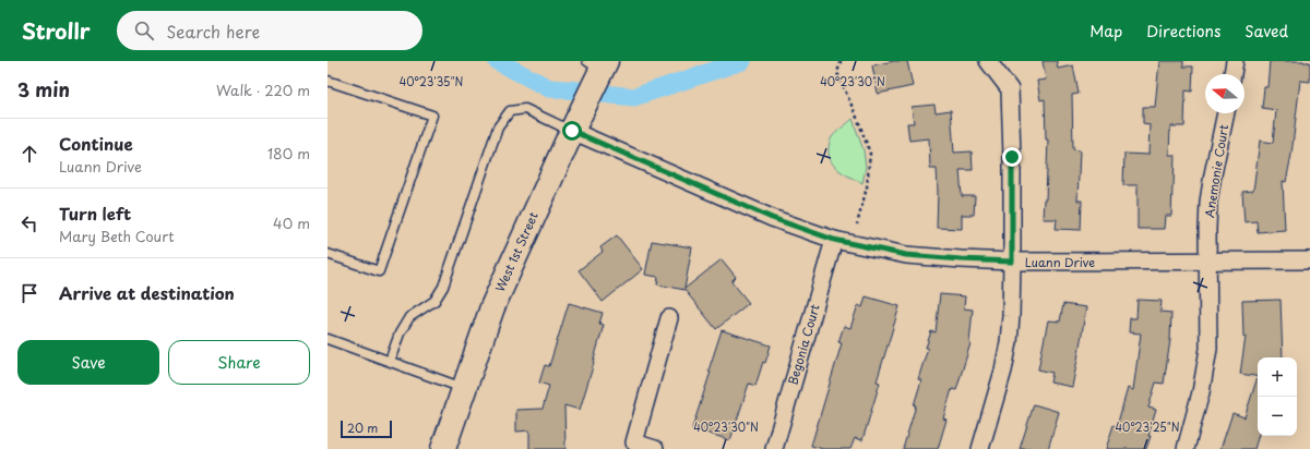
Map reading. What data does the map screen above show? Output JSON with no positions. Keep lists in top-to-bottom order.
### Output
{
  "streets": {
    "main road": ["West 1st Street"],
    "street": ["Anemonie Court", "Luann Drive", "Begonia Court"]
  },
  "crossings": [
    ["Anemonie Court", "Luann Drive"],
    ["West 1st Street", "Luann Drive"],
    ["Luann Drive", "Begonia Court"]
  ],
  "scale_bar": "20 m",
  "north": "left",
  "page": {
    "header": "Strollr",
    "search": "Search here",
    "nav": ["Map", "Directions", "Saved"],
    "heading": ["3 min", "Walk · 220 m"],
    "list": [
      ["Continue", "Luann Drive", "180 m"],
      ["Turn left", "Mary Beth Court", "40 m"],
      "Arrive at destination"
    ],
    "buttons": ["Save", "Share"],
    "map_buttons": ["+", "−"],
    "scale": "20 m"
  },
  "coordinates": ["40°23'35\"N", "40°23'30\"N", "40°23'25\"N"]
}
